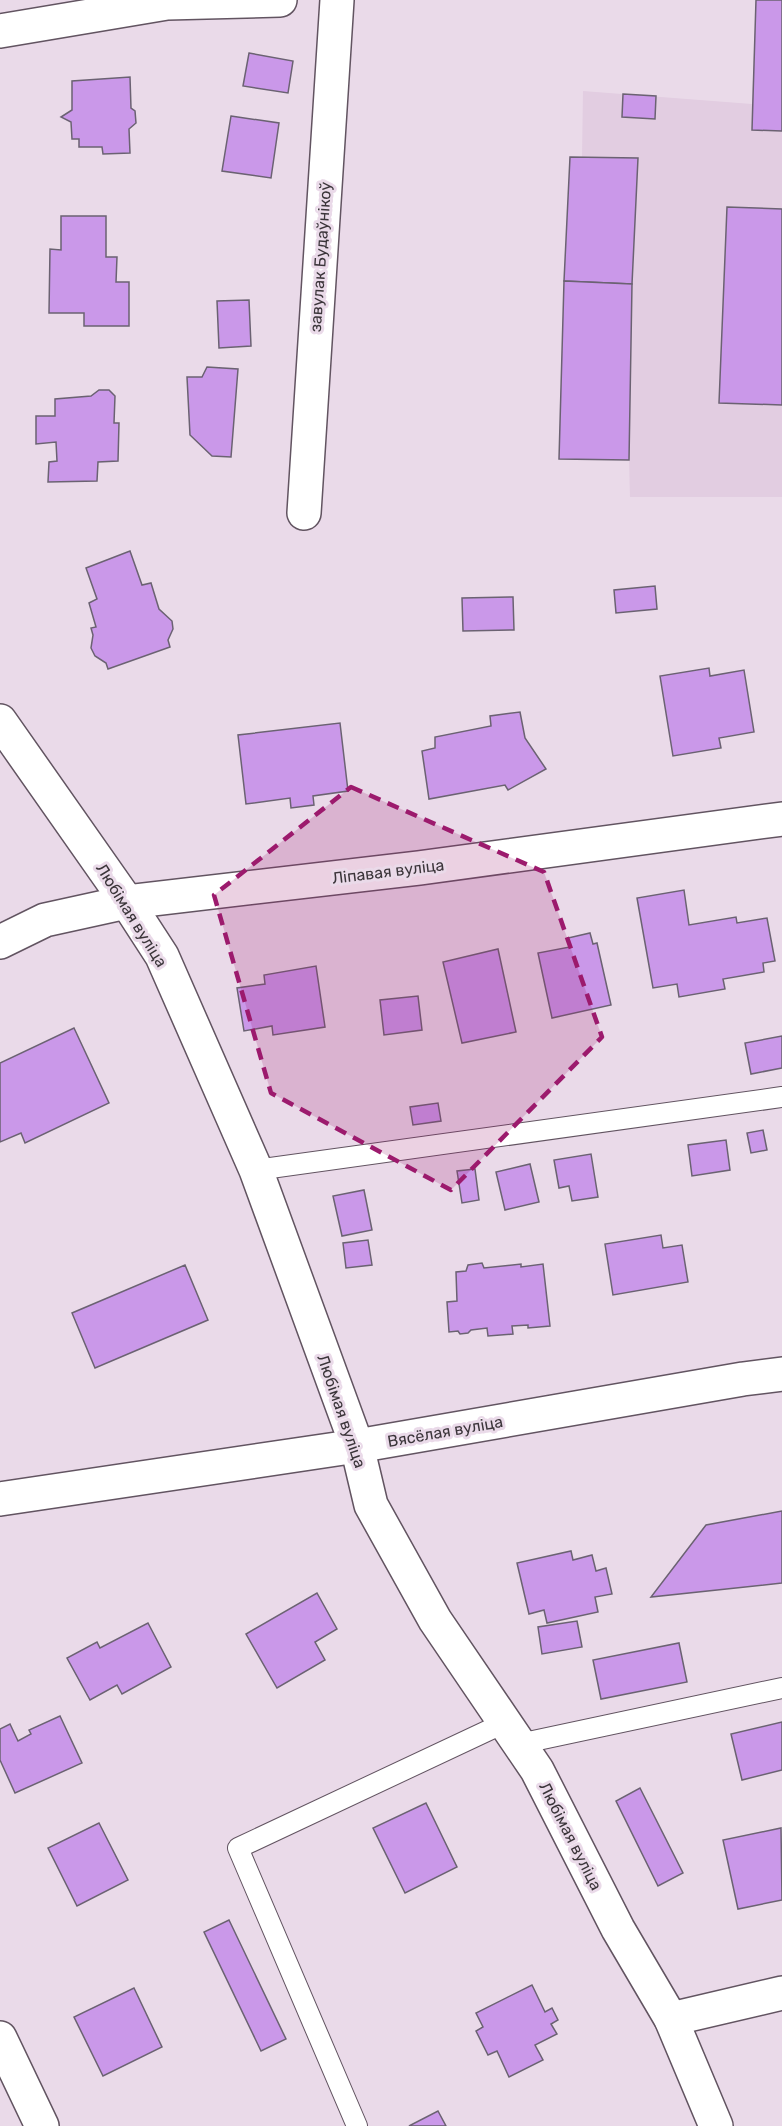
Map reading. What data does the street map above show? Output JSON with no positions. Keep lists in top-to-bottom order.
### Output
{
  "streets": {
    "street": [
      "завулак Будаўнікоў",
      "Ліпавая вуліца",
      "Любімая вуліца",
      "Вясёлая вуліца"
    ]
  },
  "crossings": [
    ["Ліпавая вуліца", "Любімая вуліца"],
    ["Любімая вуліца", "Вясёлая вуліца"]
  ]
}
